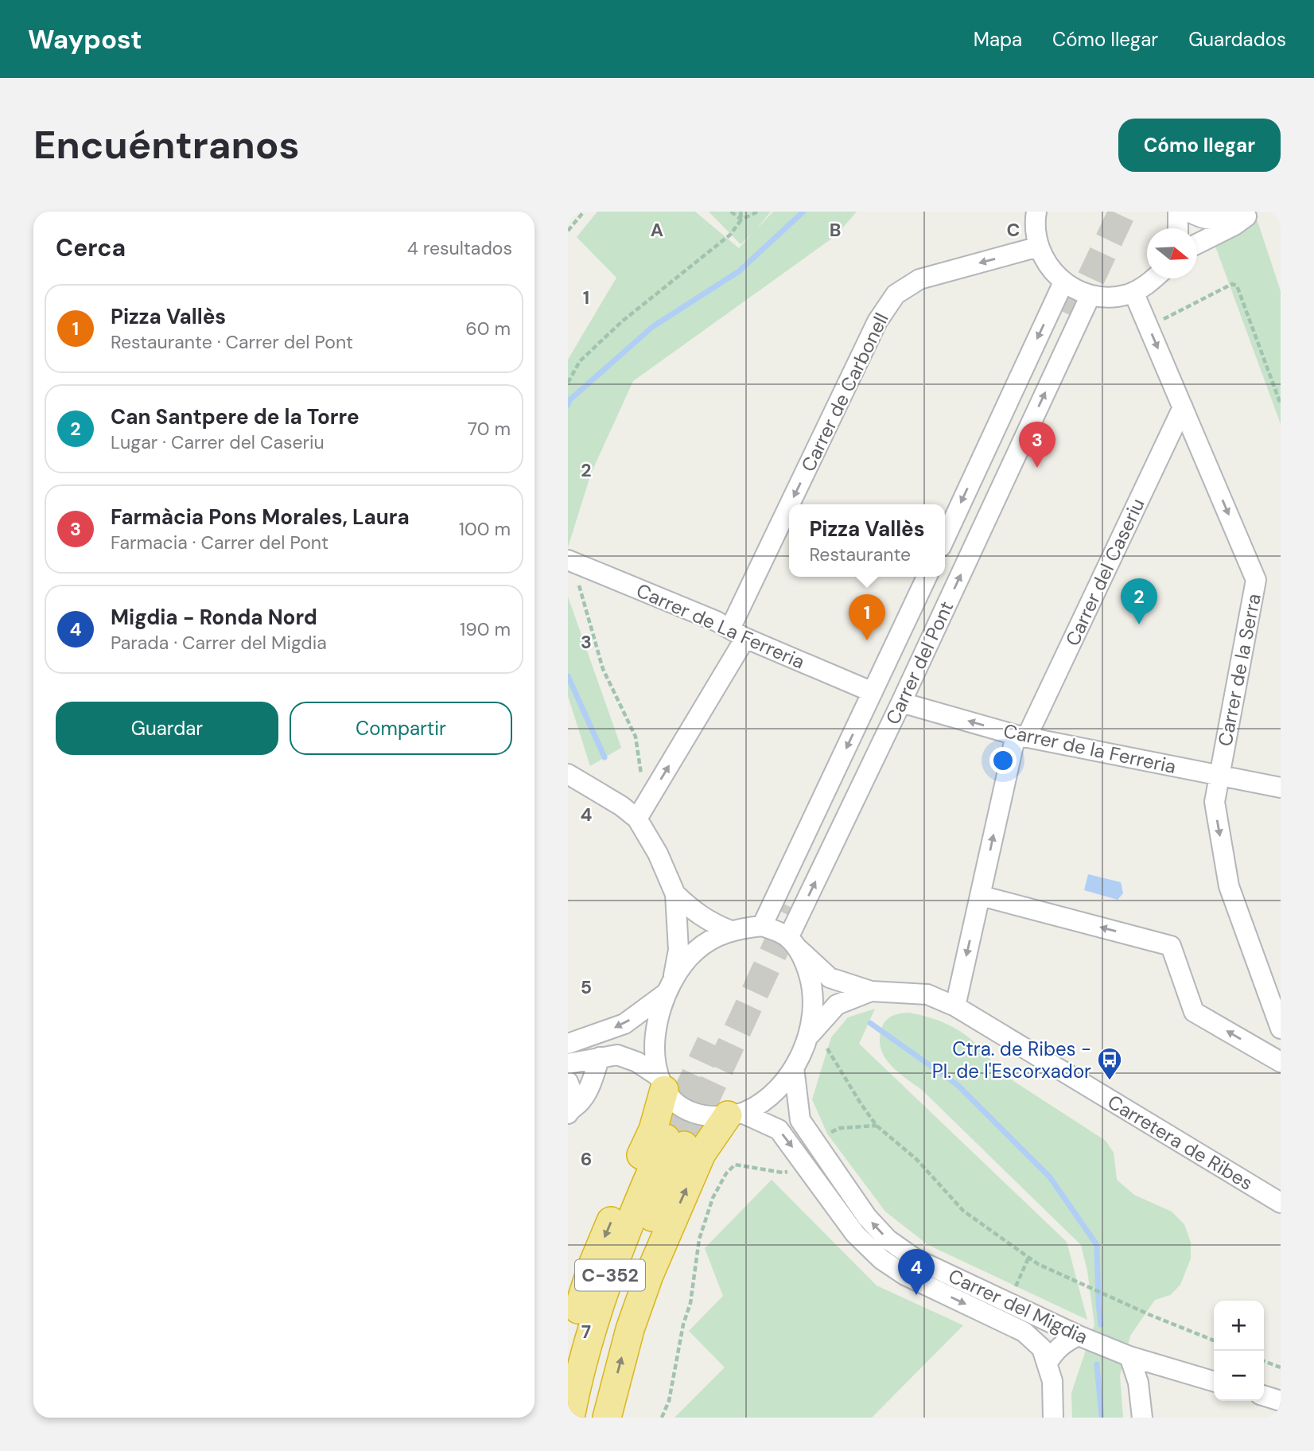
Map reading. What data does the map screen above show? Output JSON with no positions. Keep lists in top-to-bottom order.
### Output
{
  "streets": {
    "highway": ["C-352"],
    "street": [
      "Carrer de Carbonell",
      "Carrer del Caseriu",
      "Carrer de La Ferreria",
      "Carrer del Pont",
      "Carrer de la Serra",
      "Carrer de la Ferreria",
      "Carretera de Ribes",
      "Carrer del Migdia"
    ]
  },
  "crossings": [
    ["Carrer de Carbonell", "Carrer de La Ferreria"],
    ["Carrer del Caseriu", "Carrer de la Serra"],
    ["Carrer del Caseriu", "Carrer de la Ferreria"],
    ["Carrer del Caseriu", "Carretera de Ribes"],
    ["Carrer de La Ferreria", "Carrer del Pont"],
    ["Carrer del Pont", "Carrer de la Ferreria"],
    ["Carrer del Pont", "Carretera de Ribes"],
    ["Carrer del Pont", "Carrer del Migdia"],
    ["Carrer de la Serra", "Carrer de la Ferreria"],
    ["Carretera de Ribes", "Carrer del Migdia"]
  ],
  "one_way": ["Carrer de la Serra"],
  "places": {
    "bus stop": ["Ctra. de Ribes - Pl. de l'Escorxador"]
  },
  "north": "right",
  "page": {
    "header": "Waypost",
    "nav": ["Mapa", "Cómo llegar", "Guardados"],
    "buttons": [
      "Cómo llegar",
      ["Guardar", "Compartir"]
    ],
    "title": "Encuéntranos",
    "heading": ["Cerca", "4 resultados"],
    "list": [
      {
        "mark": "1",
        "name": "Pizza Vallès",
        "note": "Restaurante · Carrer del Pont",
        "value": "60 m"
      },
      {
        "mark": "2",
        "name": "Can Santpere de la Torre",
        "note": "Lugar · Carrer del Caseriu",
        "value": "70 m"
      },
      {
        "mark": "3",
        "name": "Farmàcia Pons Morales, Laura",
        "note": "Farmacia · Carrer del Pont",
        "value": "100 m"
      },
      {
        "mark": "4",
        "name": "Migdia - Ronda Nord",
        "note": "Parada · Carrer del Migdia",
        "value": "190 m"
      }
    ],
    "pins": [
      "3",
      "2",
      "1",
      "4"
    ],
    "popup": ["Pizza Vallès", "Restaurante"],
    "map_buttons": ["+", "−"]
  },
  "grid": {
    "columns": ["A", "B", "C"],
    "rows": [
      "1",
      "2",
      "3",
      "4",
      "5",
      "6",
      "7"
    ]
  }
}
